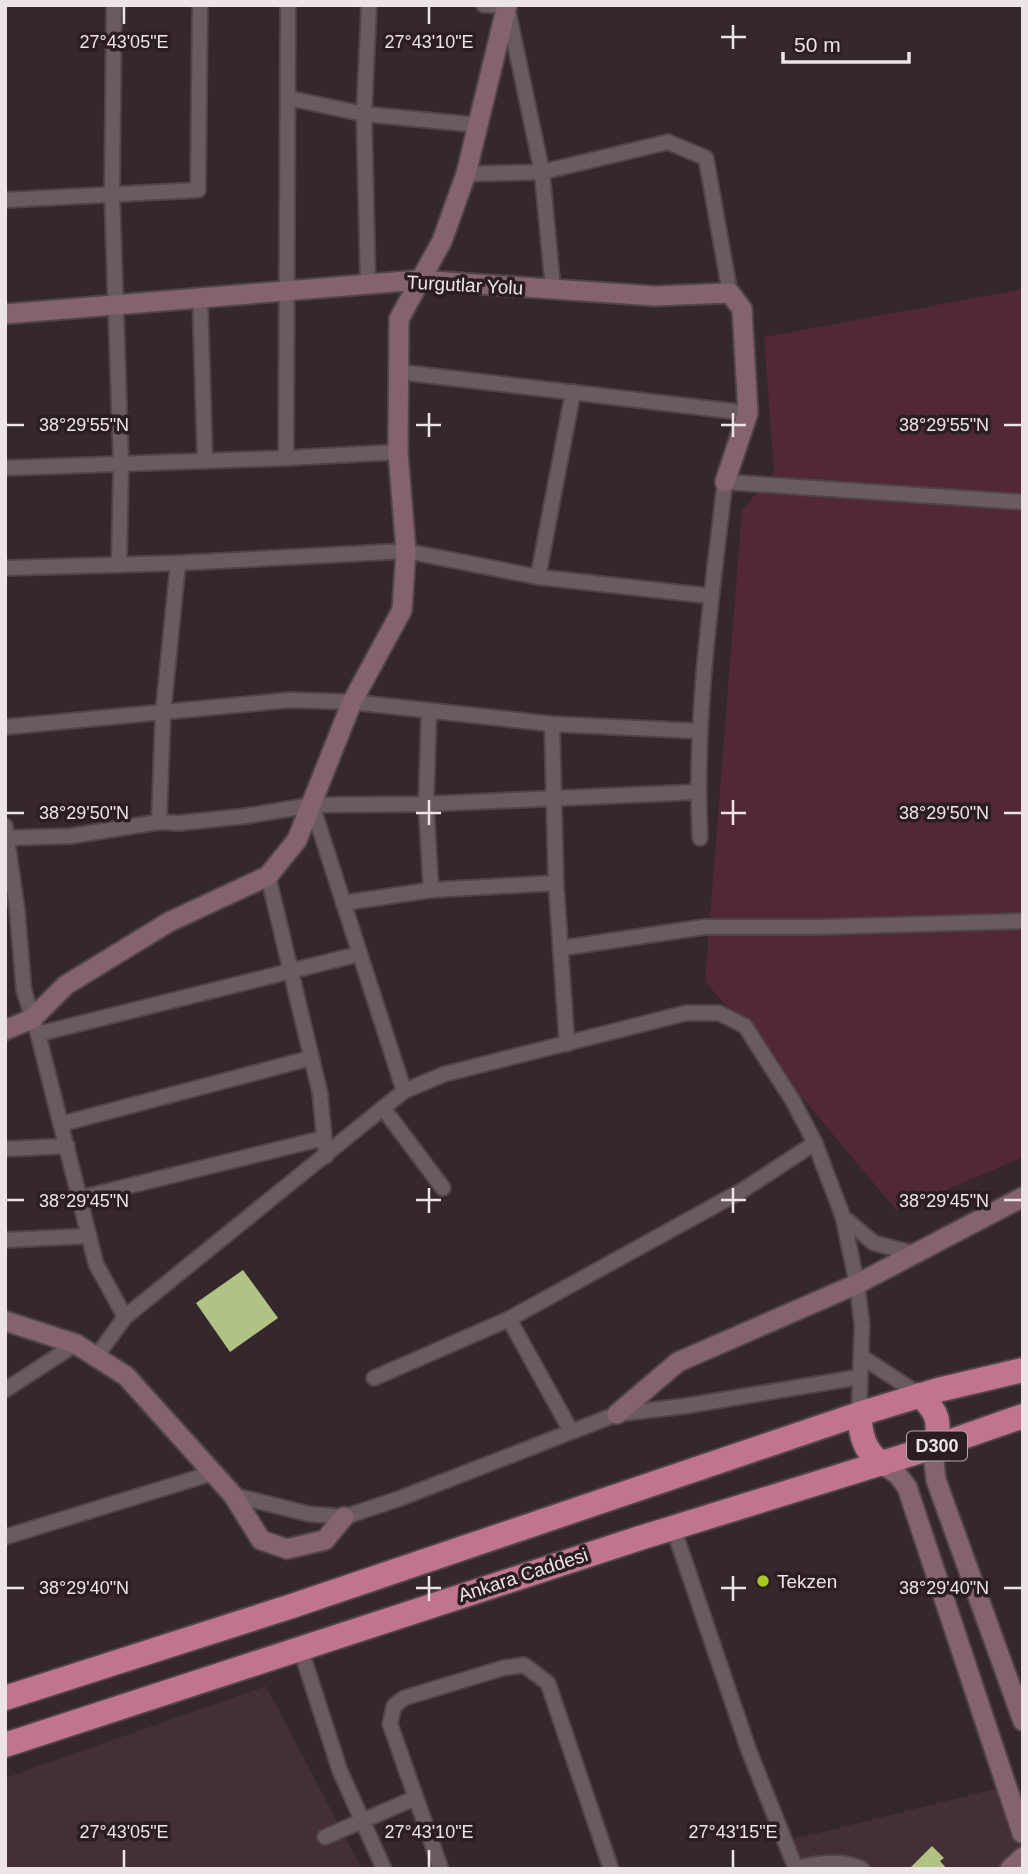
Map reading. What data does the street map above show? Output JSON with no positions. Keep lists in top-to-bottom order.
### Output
{
  "streets": {
    "highway": ["D300", "Ankara Caddesi"],
    "street": ["Turgutlar Yolu"]
  },
  "crossings": [
    ["D300", "Ankara Caddesi"]
  ],
  "places": ["Tekzen"],
  "scale_bar": "50 m",
  "coordinates": [
    "27°43'05\"E",
    "27°43'10\"E",
    "38°29'55\"N",
    "38°29'50\"N",
    "38°29'45\"N",
    "38°29'40\"N",
    "27°43'15\"E"
  ]
}
